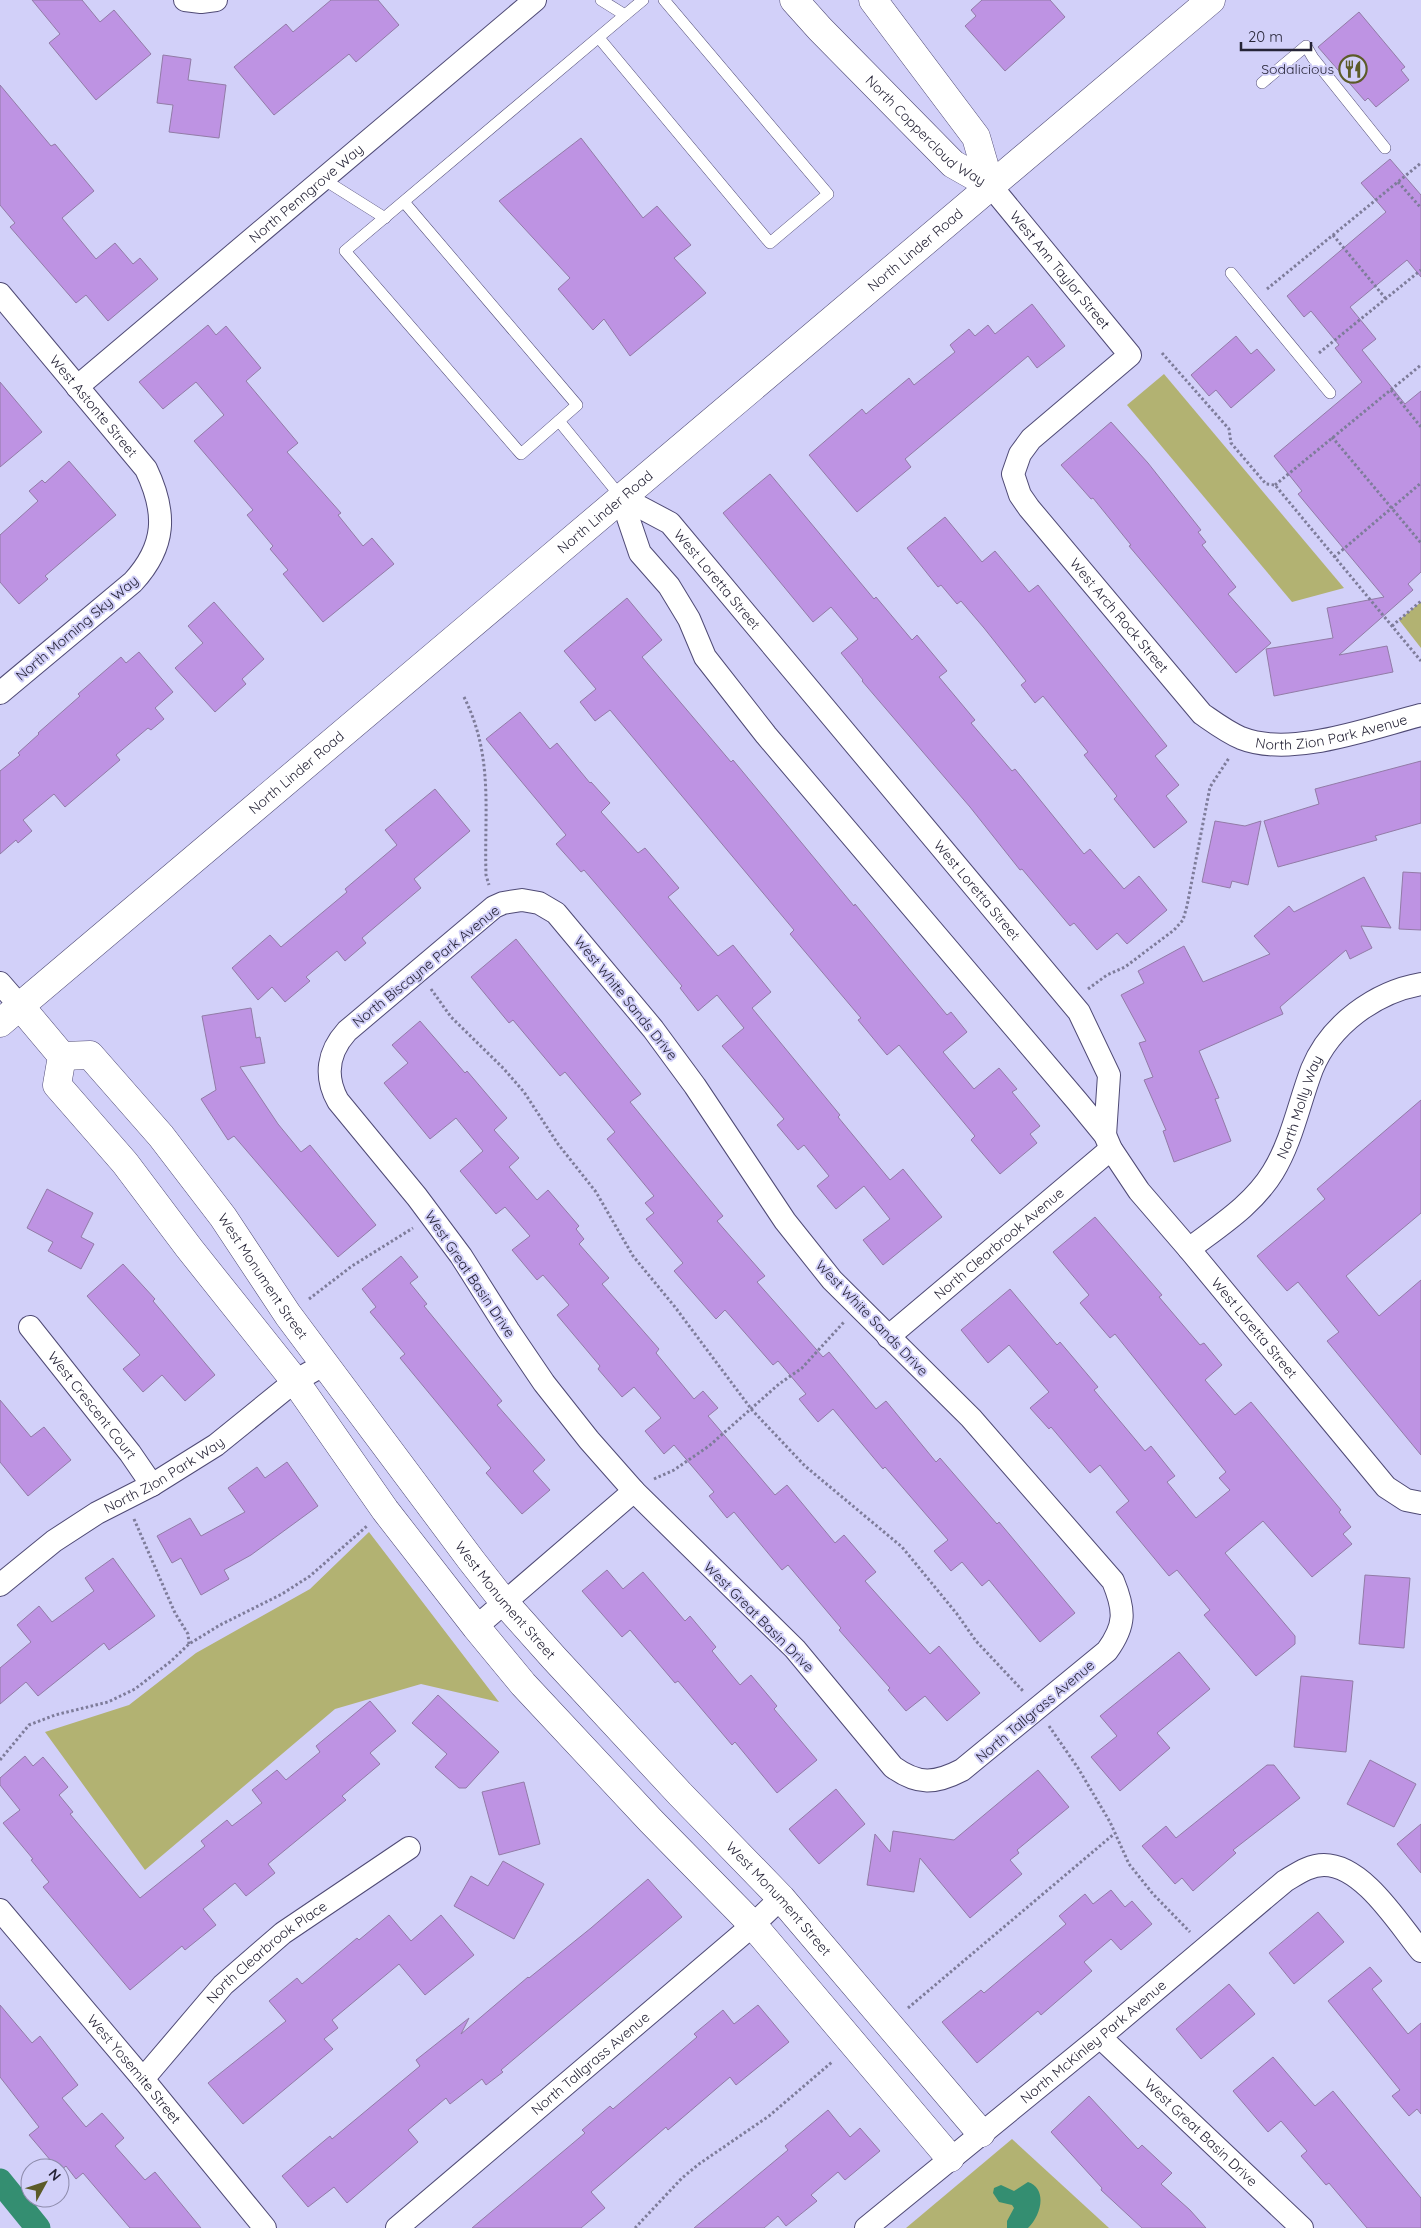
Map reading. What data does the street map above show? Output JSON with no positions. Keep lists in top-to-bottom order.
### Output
{
  "streets": {
    "street": [
      "North Coppercloud Way",
      "North Penngrove Way",
      "North Linder Road",
      "West Ann Taylor Street",
      "West Astonte Street",
      "West Loretta Street",
      "West Arch Rock Street",
      "North Morning Sky Way",
      "North Zion Park Avenue",
      "North Biscayne Park Avenue",
      "West White Sands Drive",
      "North Molly Way",
      "North Clearbrook Avenue",
      "West Great Basin Drive",
      "West Monument Street",
      "West Crescent Court",
      "North Zion Park Way",
      "North Tallgrass Avenue",
      "North Clearbrook Place",
      "North McKinley Park Avenue",
      "West Yosemite Street"
    ]
  },
  "crossings": [
    ["North Coppercloud Way", "North Linder Road"],
    ["North Coppercloud Way", "West Ann Taylor Street"],
    ["North Penngrove Way", "West Astonte Street"],
    ["North Linder Road", "West Ann Taylor Street"],
    ["North Linder Road", "West Loretta Street"],
    ["West Ann Taylor Street", "West Arch Rock Street"],
    ["West Astonte Street", "North Morning Sky Way"],
    ["West Loretta Street", "North Molly Way"],
    ["West Loretta Street", "North Clearbrook Avenue"],
    ["West Arch Rock Street", "North Zion Park Avenue"],
    ["North Biscayne Park Avenue", "West White Sands Drive"],
    ["North Biscayne Park Avenue", "West Great Basin Drive"],
    ["West White Sands Drive", "North Clearbrook Avenue"],
    ["West White Sands Drive", "North Tallgrass Avenue"],
    ["West Great Basin Drive", "North Tallgrass Avenue"],
    ["West Great Basin Drive", "North McKinley Park Avenue"],
    ["West Monument Street", "North Zion Park Way"],
    ["West Monument Street", "North Tallgrass Avenue"],
    ["West Monument Street", "North McKinley Park Avenue"],
    ["West Crescent Court", "North Zion Park Way"],
    ["North Clearbrook Place", "West Yosemite Street"]
  ],
  "places": {
    "restaurant": ["Sodalicious"]
  },
  "scale_bar": "20 m",
  "north": "top right"
}
